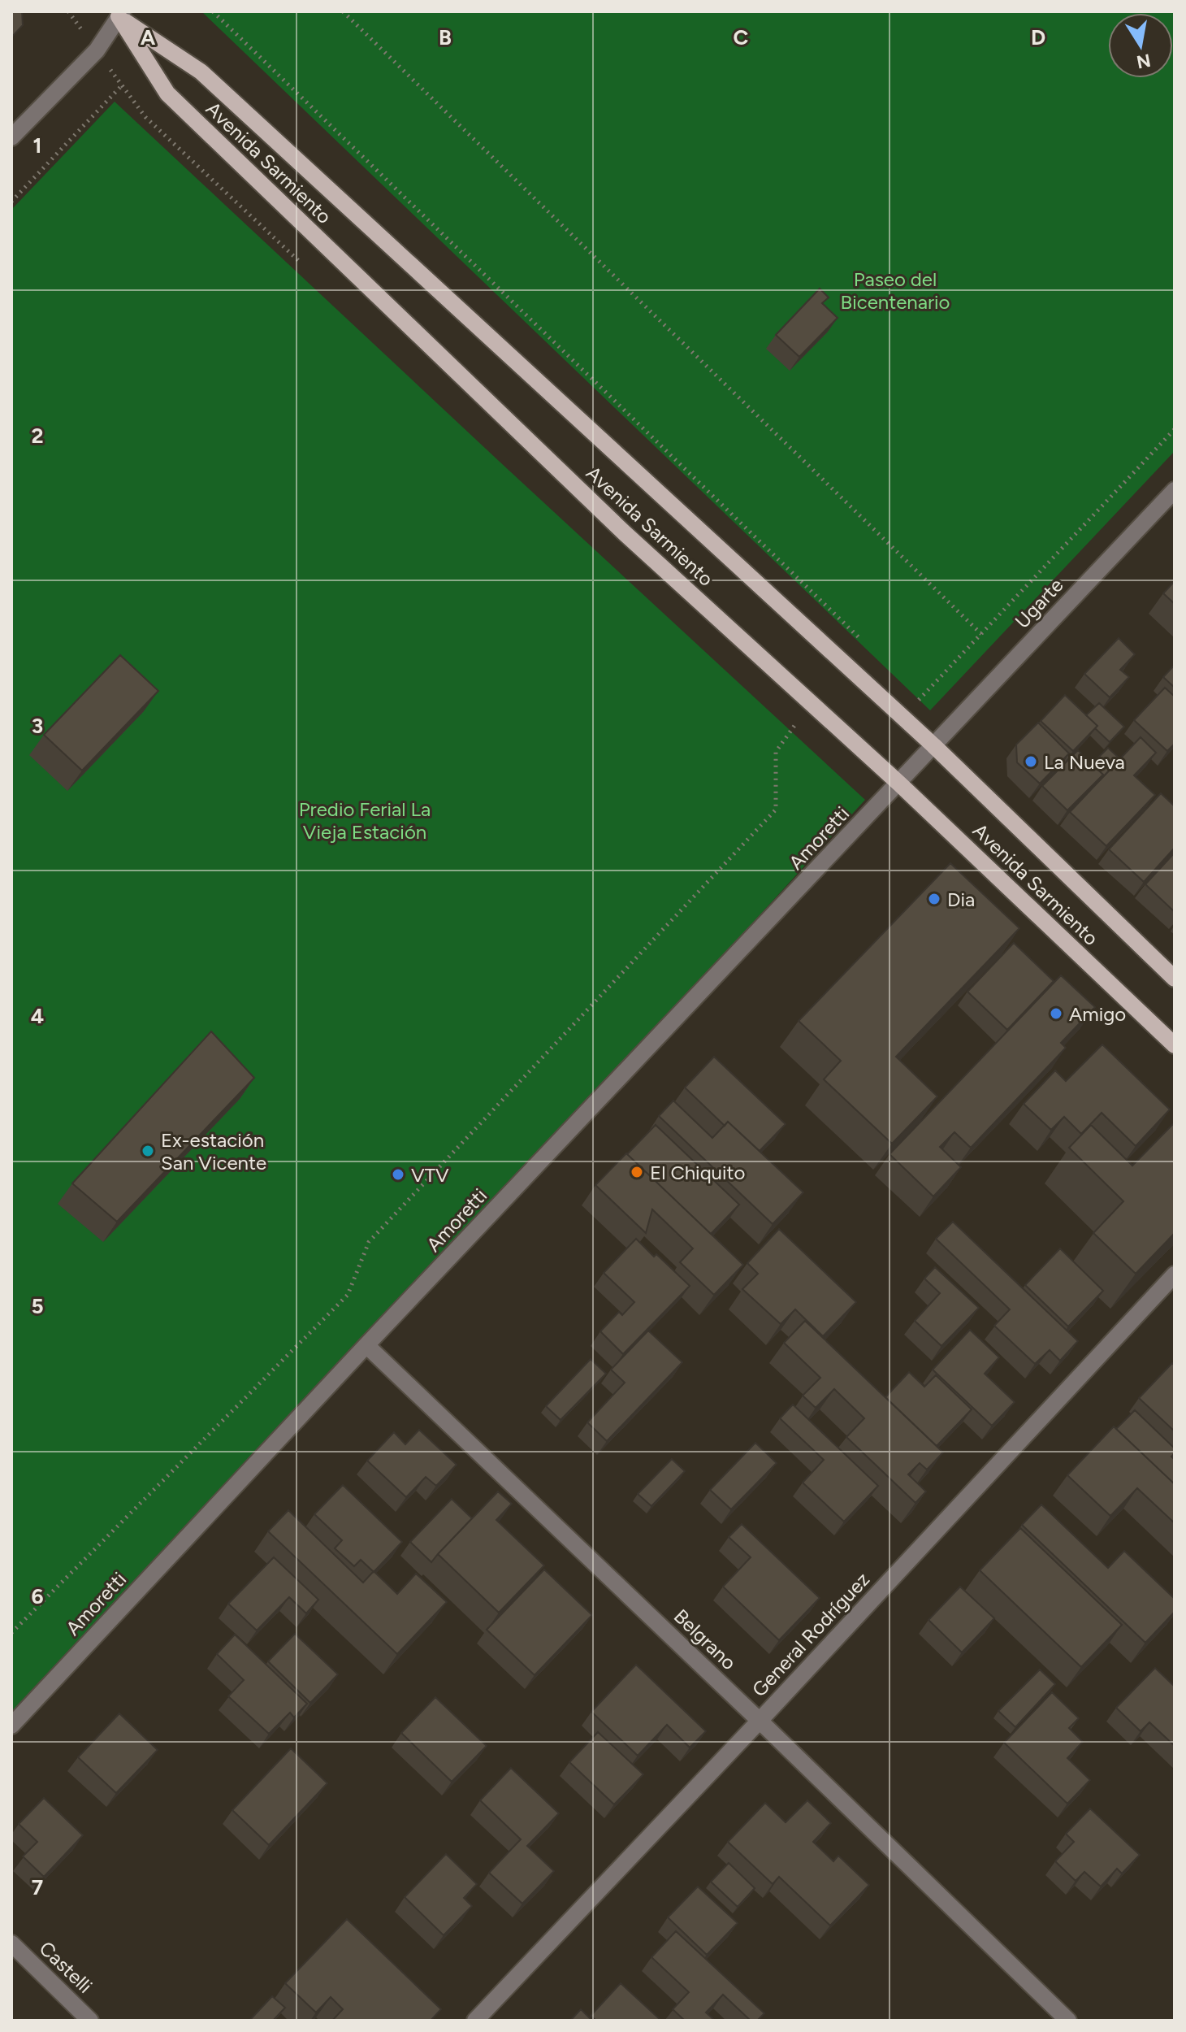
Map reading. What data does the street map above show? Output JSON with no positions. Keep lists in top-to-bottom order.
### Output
{
  "streets": {
    "main road": ["Avenida Sarmiento"],
    "street": [
      "Ugarte",
      "Amoretti",
      "General Rodríguez",
      "Belgrano",
      "Castelli"
    ]
  },
  "crossings": [
    ["Avenida Sarmiento", "Ugarte"],
    ["Avenida Sarmiento", "Amoretti"],
    ["Ugarte", "Amoretti"],
    ["Amoretti", "Belgrano"],
    ["General Rodríguez", "Belgrano"]
  ],
  "parks": ["Paseo del Bicentenario", "Predio Ferial La Vieja Estación"],
  "places": [
    "La Nueva",
    "Dia",
    "Amigo",
    "Ex-estación San Vicente",
    "El Chiquito",
    "VTV"
  ],
  "north": "bottom",
  "grid": {
    "columns": [
      "A",
      "B",
      "C",
      "D"
    ],
    "rows": [
      "1",
      "2",
      "3",
      "4",
      "5",
      "6",
      "7"
    ]
  }
}
